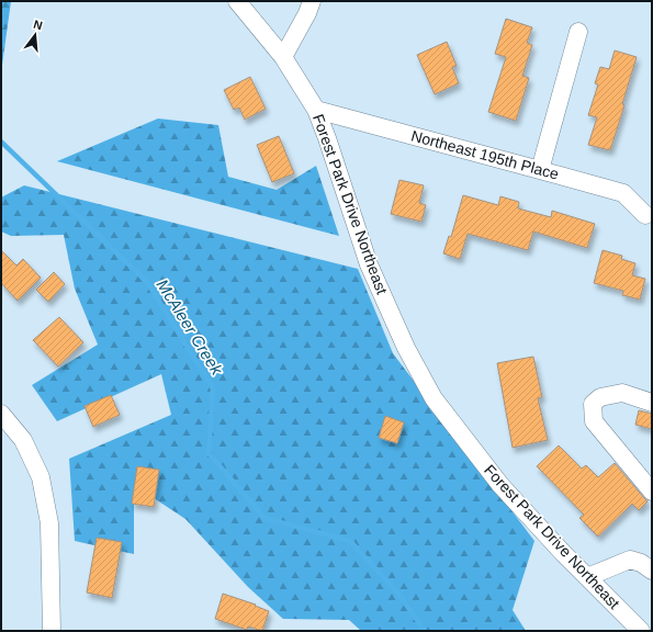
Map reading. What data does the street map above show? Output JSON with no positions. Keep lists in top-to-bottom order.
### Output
{
  "streets": {
    "street": ["Northeast 195th Place", "Forest Park Drive Northeast"]
  },
  "crossings": [
    ["Northeast 195th Place", "Forest Park Drive Northeast"]
  ],
  "water": ["McAleer Creek"],
  "north": "top"
}
